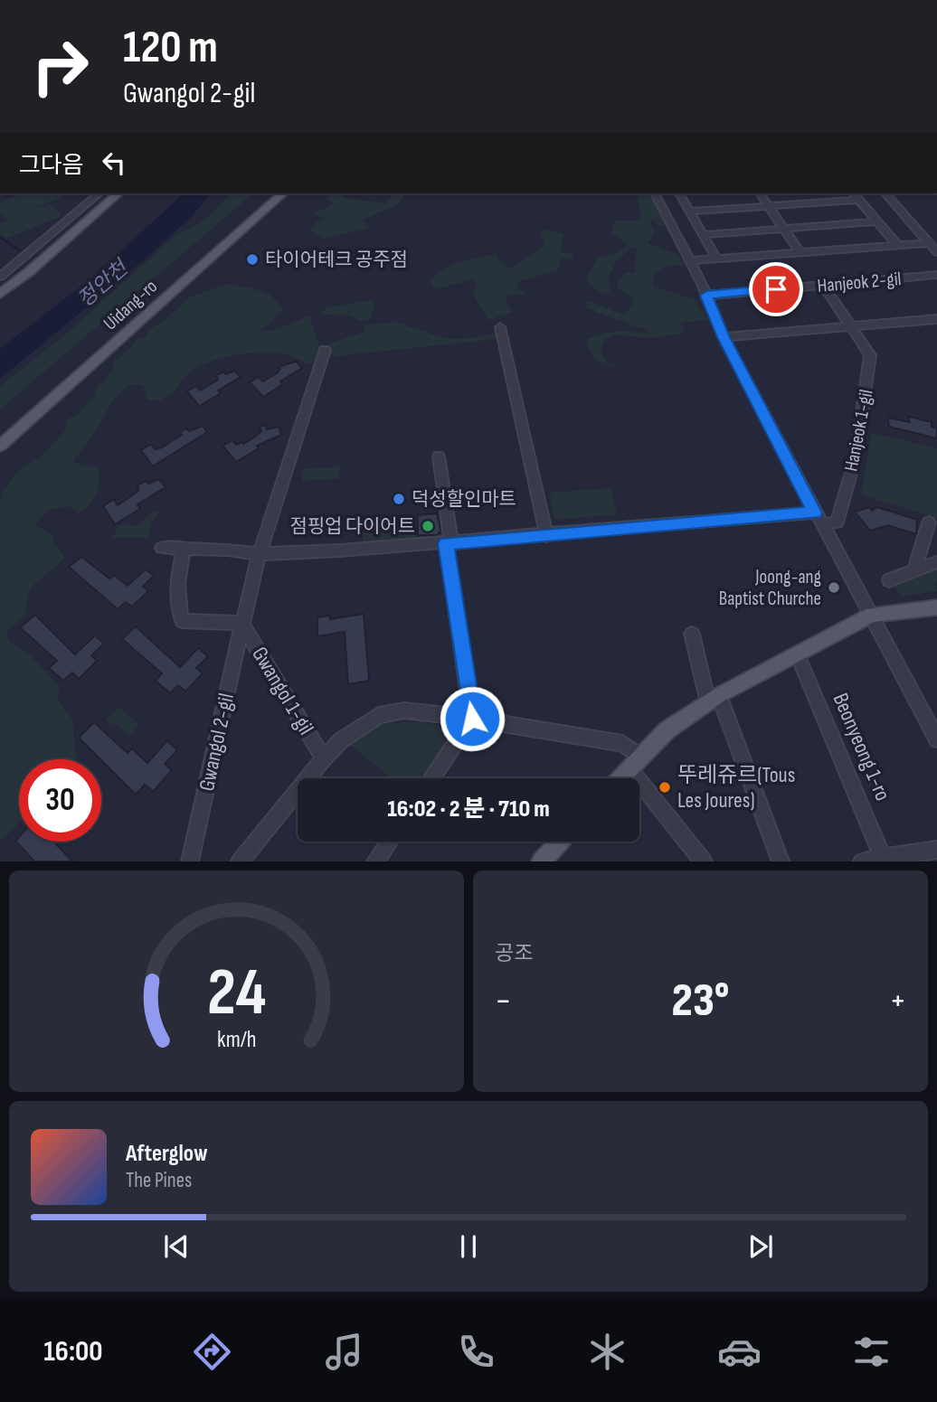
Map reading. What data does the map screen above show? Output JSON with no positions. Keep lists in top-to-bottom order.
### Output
{
  "streets": {
    "main road": ["Uidang-ro"],
    "street": [
      "Hanjeok 2-gil",
      "Hanjeok 1-gil",
      "Gwangol 1-gil",
      "Gwangol 2-gil",
      "Beonyeong 1-ro"
    ]
  },
  "crossings": [
    ["Gwangol 1-gil", "Gwangol 2-gil"]
  ],
  "water": ["정안천"],
  "places": [
    "타이어테크 공주점",
    "덕성할인마트",
    "점핑업 다이어트",
    "Joong-ang Baptist Churche",
    "뚜레쥬르(Tous Les Joures)"
  ],
  "page": {
    "turn": ["120 m", "Gwangol 2-gil"],
    "then": "그다음",
    "limit": "30",
    "trip": "16:02 · 2 분 · 710 m",
    "tile": "공조",
    "heat": ["−", "23°", "+"],
    "song": ["Afterglow", "The Pines"],
    "tabs": "16:00",
    "gauge": ["24", "km/h"]
  }
}
